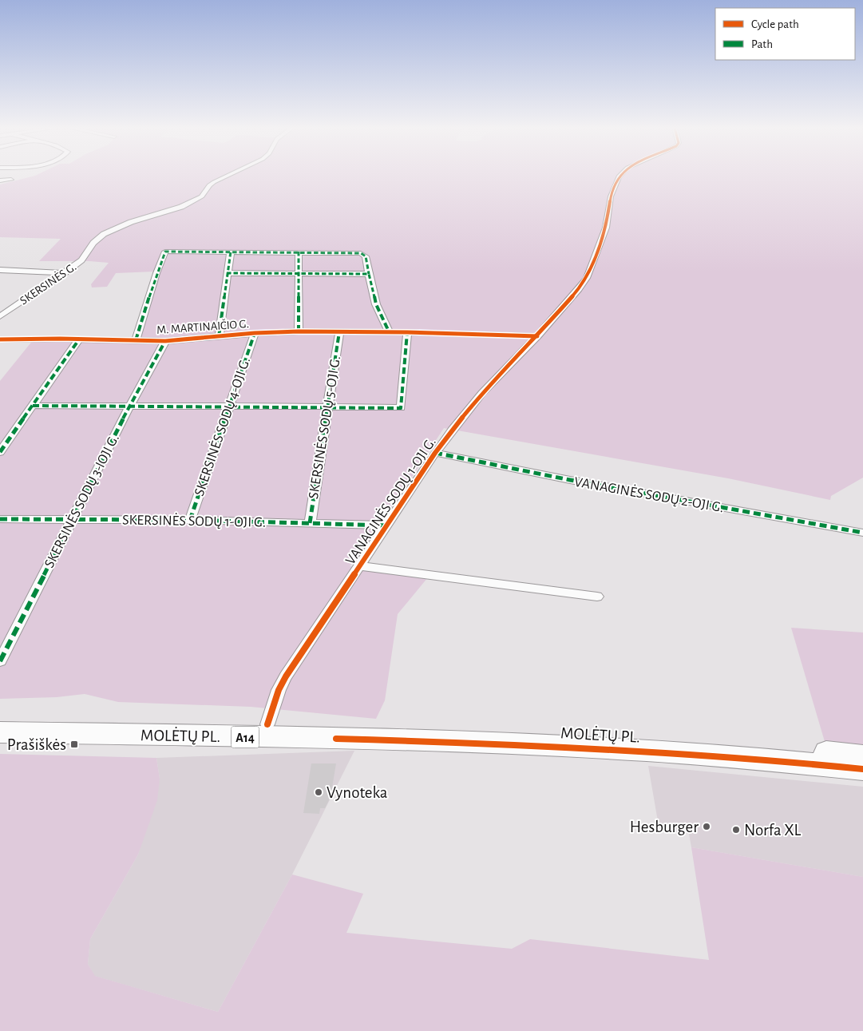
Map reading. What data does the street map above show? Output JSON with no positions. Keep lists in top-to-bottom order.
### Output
{
  "streets": {
    "highway": ["MOLĖTŲ PL.", "A14"],
    "street": [
      "SKERSINĖS G.",
      "M. MARTINAIČIO G.",
      "SKERSINĖS SODŲ 4-OJI G.",
      "SKERSINĖS SODŲ 5-OJI G.",
      "VANAGINĖS SODŲ 2-OJI G.",
      "SKERSINĖS SODŲ 3-IOJI G.",
      "VANAGINĖS SODŲ 1-OJI G.",
      "SKERSINĖS SODŲ 1-OJI G."
    ]
  },
  "crossings": [
    ["M. MARTINAIČIO G.", "SKERSINĖS SODŲ 4-OJI G."],
    ["M. MARTINAIČIO G.", "SKERSINĖS SODŲ 5-OJI G."],
    ["M. MARTINAIČIO G.", "SKERSINĖS SODŲ 3-IOJI G."],
    ["M. MARTINAIČIO G.", "VANAGINĖS SODŲ 1-OJI G."],
    ["SKERSINĖS SODŲ 4-OJI G.", "SKERSINĖS SODŲ 1-OJI G."],
    ["SKERSINĖS SODŲ 5-OJI G.", "SKERSINĖS SODŲ 1-OJI G."],
    ["VANAGINĖS SODŲ 2-OJI G.", "VANAGINĖS SODŲ 1-OJI G."],
    ["SKERSINĖS SODŲ 3-IOJI G.", "SKERSINĖS SODŲ 1-OJI G."],
    ["VANAGINĖS SODŲ 1-OJI G.", "SKERSINĖS SODŲ 1-OJI G."],
    ["VANAGINĖS SODŲ 1-OJI G.", "MOLĖTŲ PL."]
  ],
  "places": {
    "transit": ["Prašiškės"],
    "other": ["Vynoteka", "Hesburger", "Norfa XL"]
  },
  "legend": ["Cycle path", "Path"]
}
